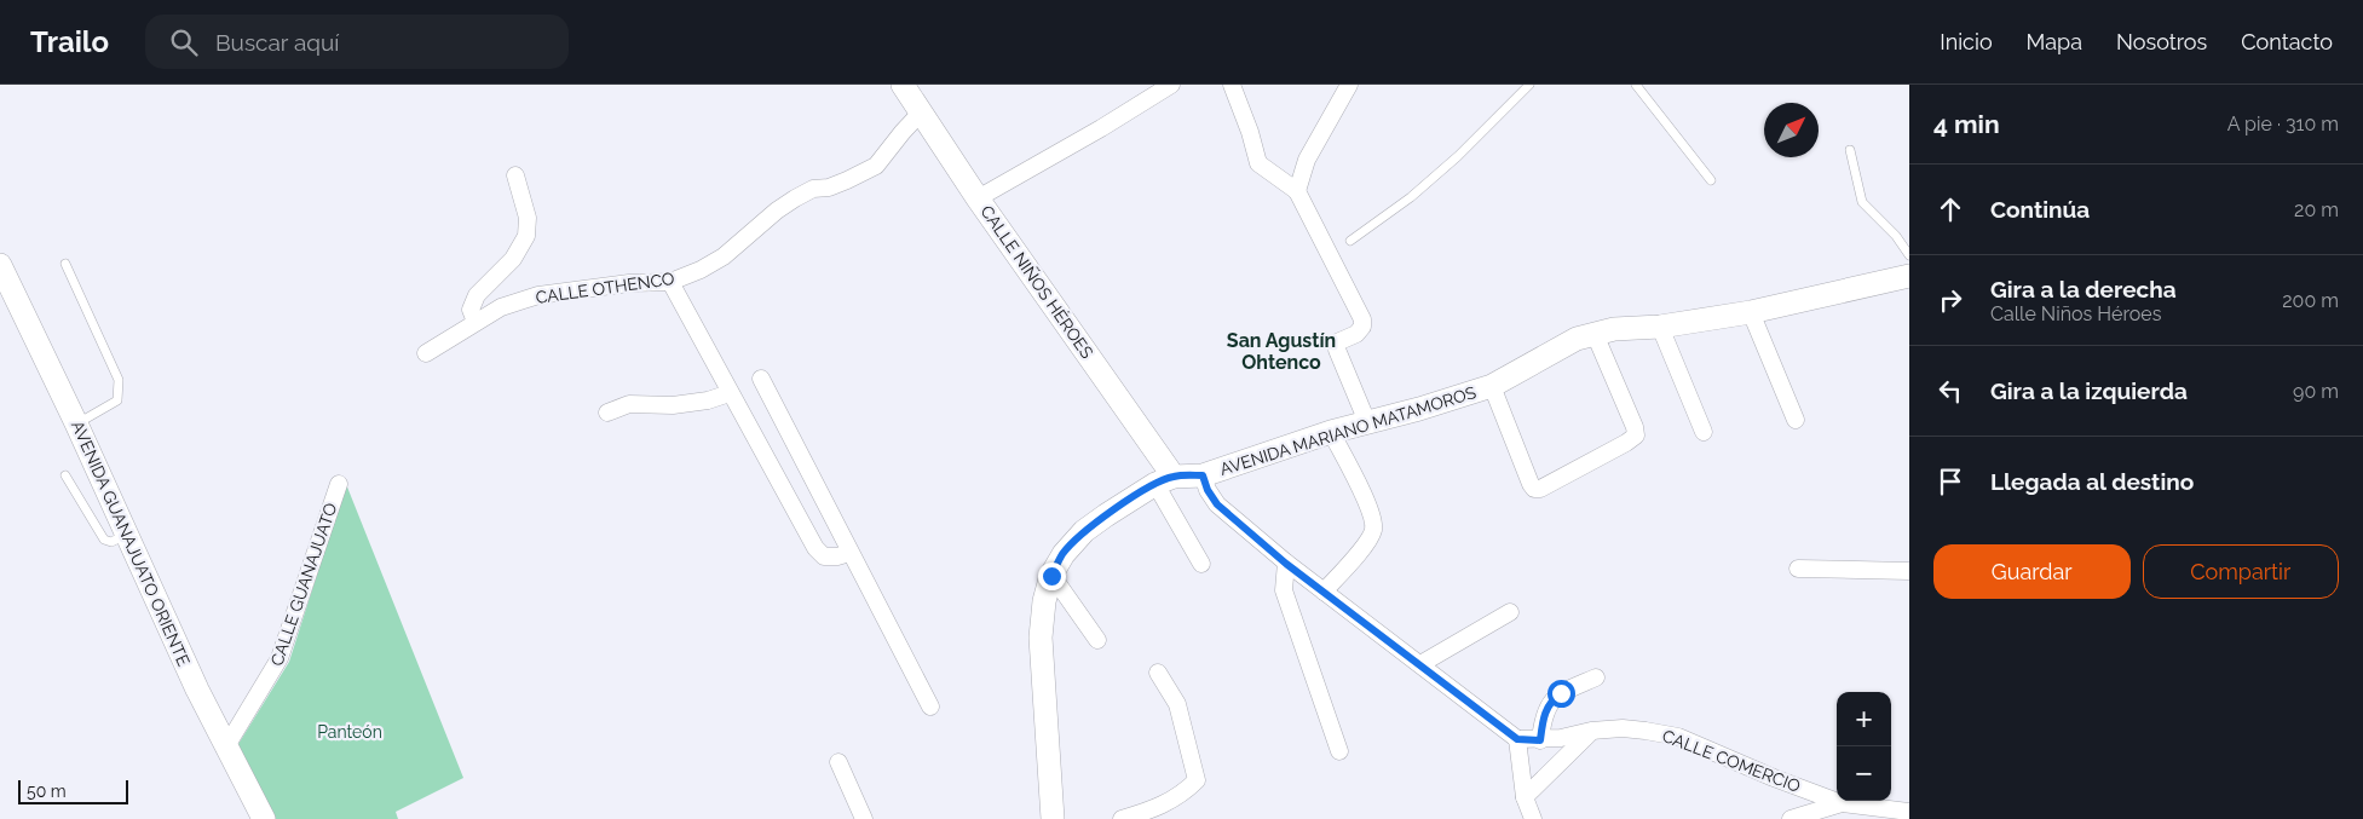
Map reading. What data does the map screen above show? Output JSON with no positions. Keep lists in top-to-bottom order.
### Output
{
  "streets": {
    "street": [
      "CALLE NIÑOS HÉROES",
      "CALLE OTHENCO",
      "AVENIDA MARIANO MATAMOROS",
      "AVENIDA GUANAJUATO ORIENTE",
      "CALLE GUANAJUATO",
      "CALLE COMERCIO"
    ]
  },
  "crossings": [
    ["CALLE NIÑOS HÉROES", "CALLE OTHENCO"],
    ["CALLE NIÑOS HÉROES", "AVENIDA MARIANO MATAMOROS"],
    ["AVENIDA GUANAJUATO ORIENTE", "CALLE GUANAJUATO"]
  ],
  "districts": ["San Agustín Ohtenco"],
  "parks": ["Panteón"],
  "scale_bar": "50 m",
  "north": "top right",
  "page": {
    "header": "Trailo",
    "search": "Buscar aquí",
    "nav": [
      "Inicio",
      "Mapa",
      "Nosotros",
      "Contacto"
    ],
    "heading": ["4 min", "A pie · 310 m"],
    "list": [
      ["Continúa", "20 m"],
      ["Gira a la derecha", "Calle Niños Héroes", "200 m"],
      ["Gira a la izquierda", "90 m"],
      "Llegada al destino"
    ],
    "buttons": ["Guardar", "Compartir"],
    "map_buttons": ["+", "−"],
    "scale": "50 m"
  }
}
